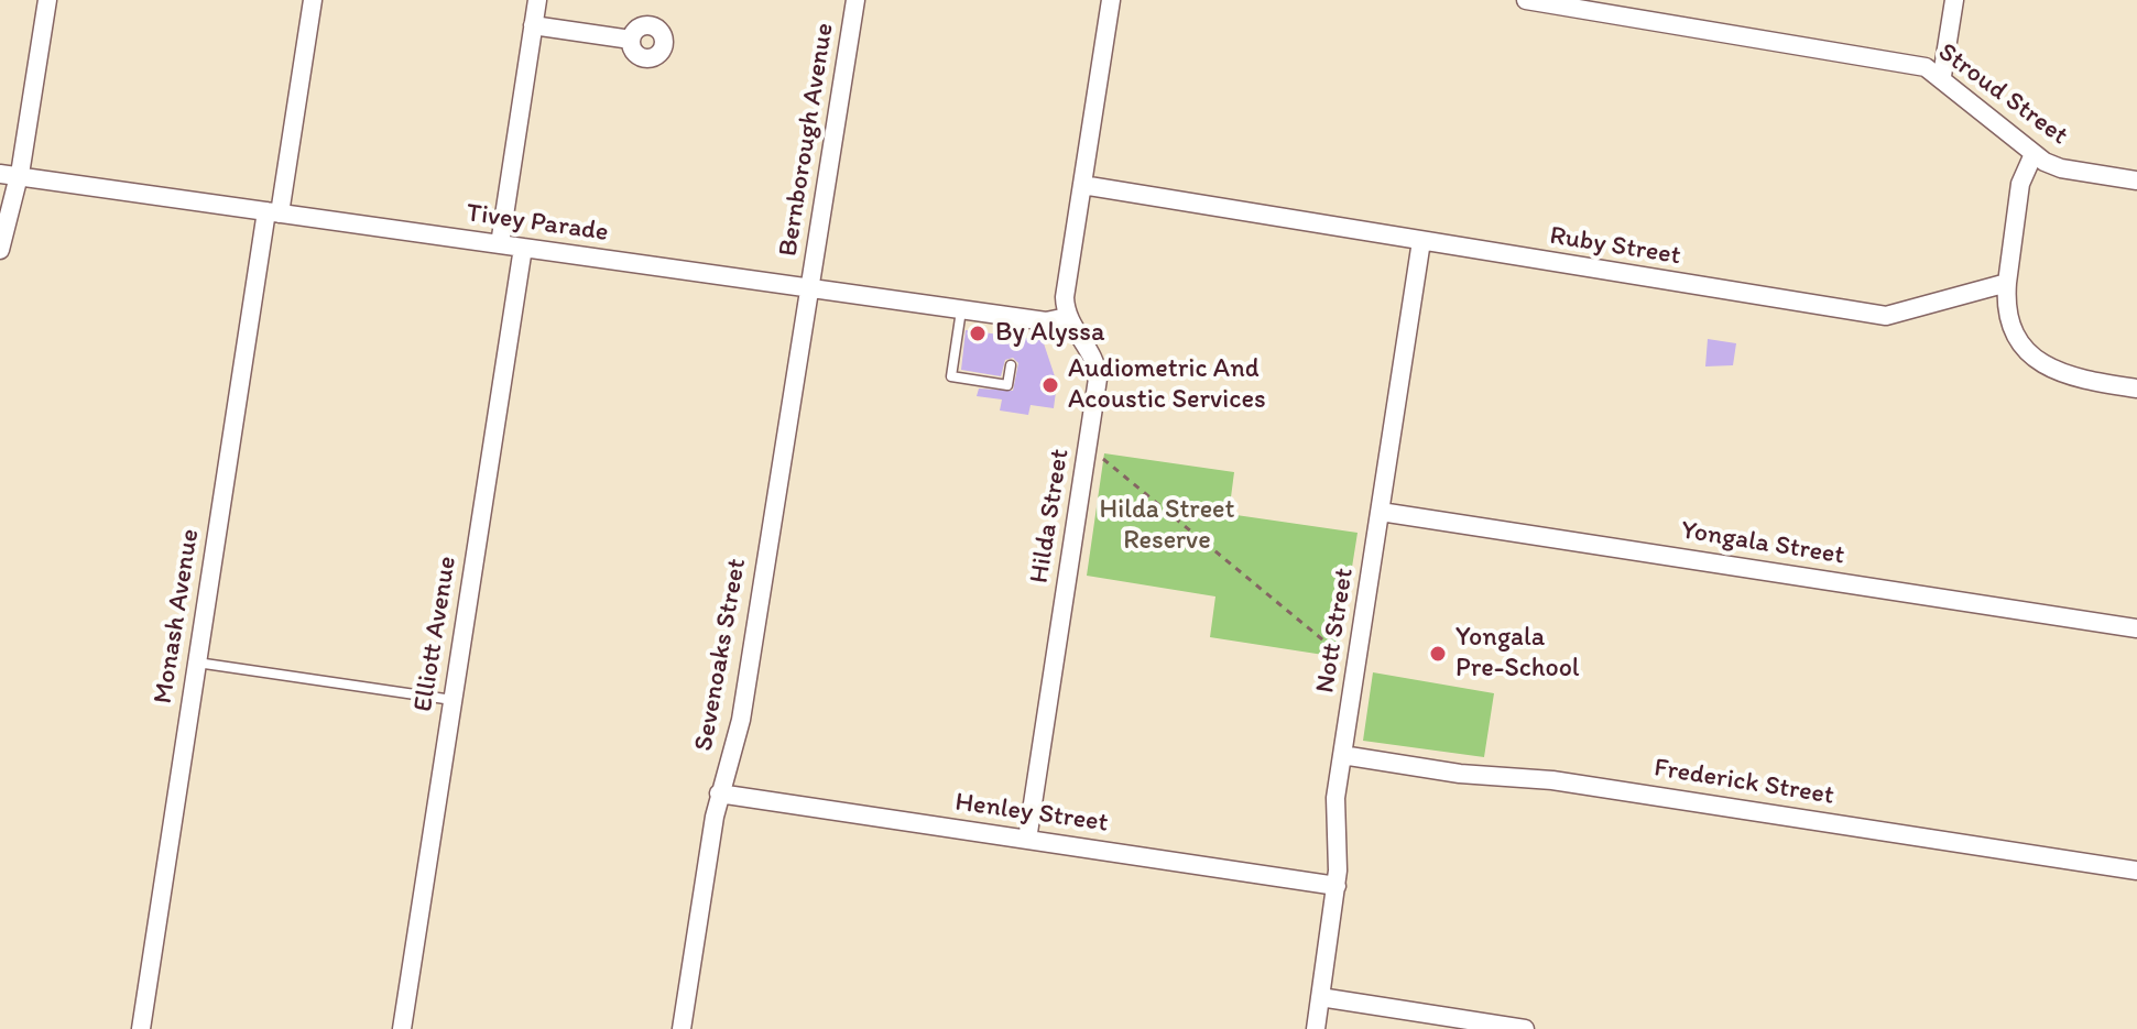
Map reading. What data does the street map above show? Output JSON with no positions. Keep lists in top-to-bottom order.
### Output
{
  "streets": {
    "street": [
      "Stroud Street",
      "Bernborough Avenue",
      "Tivey Parade",
      "Ruby Street",
      "Hilda Street",
      "Yongala Street",
      "Monash Avenue",
      "Nott Street",
      "Elliott Avenue",
      "Sevenoaks Street",
      "Frederick Street",
      "Henley Street"
    ]
  },
  "crossings": [
    ["Bernborough Avenue", "Tivey Parade"],
    ["Bernborough Avenue", "Sevenoaks Street"],
    ["Tivey Parade", "Hilda Street"],
    ["Tivey Parade", "Monash Avenue"],
    ["Tivey Parade", "Elliott Avenue"],
    ["Tivey Parade", "Sevenoaks Street"],
    ["Ruby Street", "Nott Street"],
    ["Hilda Street", "Henley Street"],
    ["Yongala Street", "Nott Street"],
    ["Nott Street", "Frederick Street"],
    ["Nott Street", "Henley Street"],
    ["Sevenoaks Street", "Henley Street"]
  ],
  "parks": ["Hilda Street Reserve"],
  "places": ["By Alyssa", "Audiometric And Acoustic Services", "Yongala Pre-School"]
}
